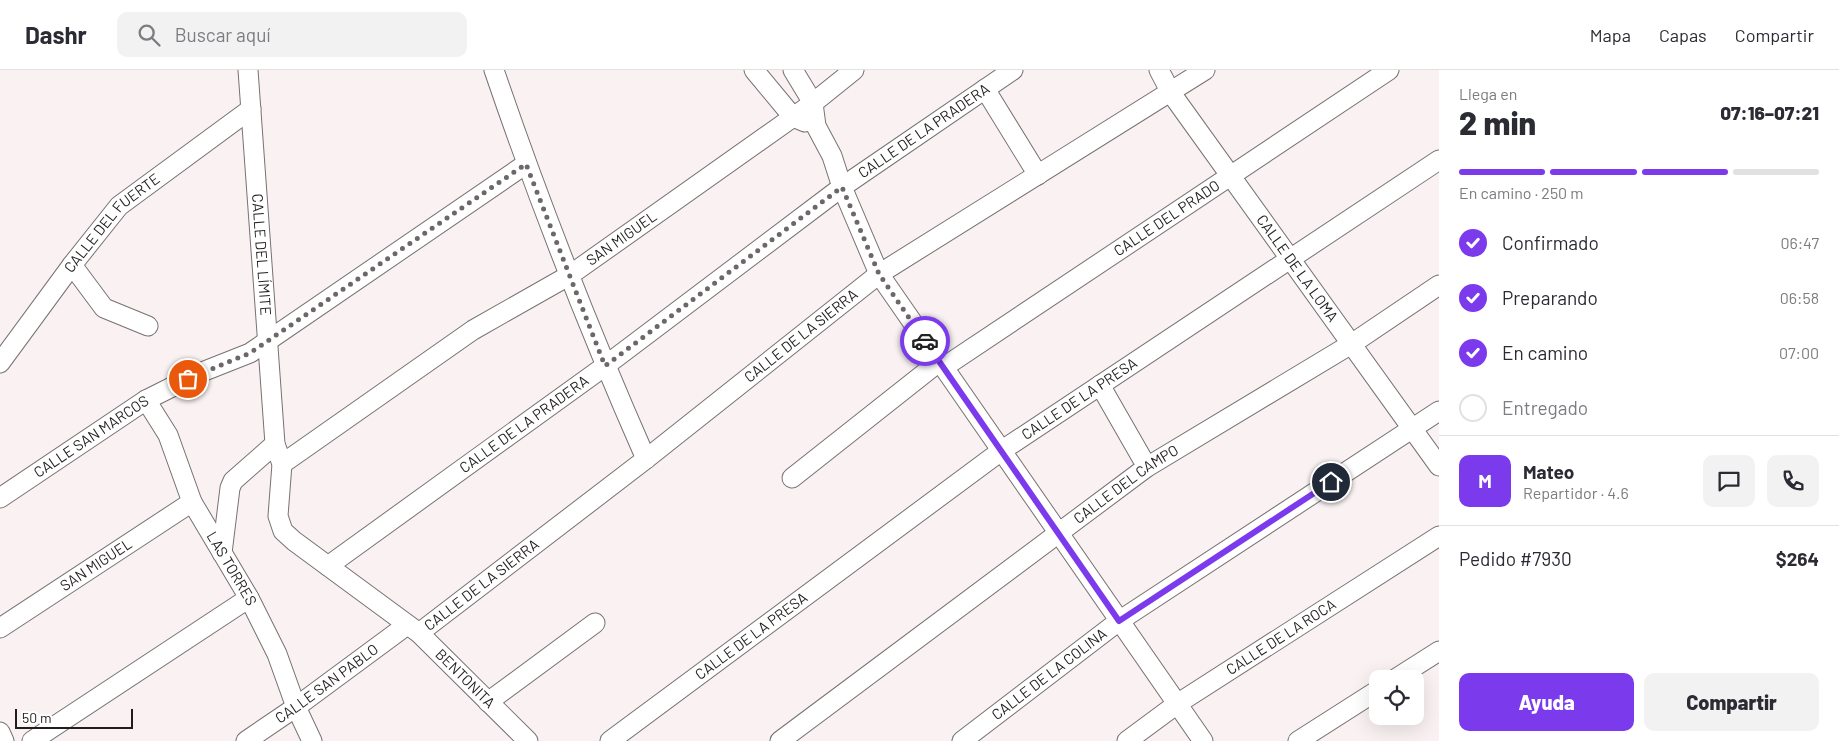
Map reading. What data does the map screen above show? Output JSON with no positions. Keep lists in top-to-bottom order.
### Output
{
  "streets": {
    "street": [
      "CALLE DE LA PRADERA",
      "CALLE DEL PRADO",
      "CALLE DEL FUERTE",
      "SAN MIGUEL",
      "CALLE DEL LÍMITE",
      "CALLE DE LA LOMA",
      "CALLE DE LA SIERRA",
      "CALLE DE LA PRESA",
      "CALLE SAN MARCOS",
      "CALLE DEL CAMPO",
      "LAS TORRES",
      "CALLE DE LA ROCA",
      "CALLE DE LA COLINA",
      "BENTONITA",
      "CALLE SAN PABLO"
    ]
  },
  "crossings": [
    ["CALLE DE LA PRADERA", "CALLE DEL LÍMITE"],
    ["CALLE DE LA PRADERA", "BENTONITA"],
    ["CALLE DEL PRADO", "CALLE DE LA LOMA"],
    ["CALLE DEL FUERTE", "CALLE DEL LÍMITE"],
    ["SAN MIGUEL", "CALLE DEL LÍMITE"],
    ["SAN MIGUEL", "LAS TORRES"],
    ["CALLE DEL LÍMITE", "CALLE SAN MARCOS"],
    ["CALLE DEL LÍMITE", "BENTONITA"],
    ["CALLE DE LA LOMA", "CALLE DE LA SIERRA"],
    ["CALLE DE LA LOMA", "CALLE DE LA PRESA"],
    ["CALLE DE LA LOMA", "CALLE DEL CAMPO"],
    ["CALLE DE LA LOMA", "CALLE DE LA COLINA"],
    ["CALLE DE LA SIERRA", "BENTONITA"],
    ["CALLE DE LA SIERRA", "CALLE SAN PABLO"],
    ["CALLE SAN MARCOS", "LAS TORRES"],
    ["LAS TORRES", "CALLE SAN PABLO"],
    ["BENTONITA", "CALLE SAN PABLO"]
  ],
  "scale_bar": "50 m",
  "page": {
    "header": "Dashr",
    "search": "Buscar aquí",
    "nav": ["Mapa", "Capas", "Compartir"],
    "heading": ["2 min", "Llega en", "07:16–07:21"],
    "panel": [
      "Mateo",
      "Repartidor · 4.6",
      "Pedido #7930",
      "$264"
    ],
    "bar": "En camino · 250 m",
    "list": [
      ["Confirmado", "06:47"],
      ["Preparando", "06:58"],
      ["En camino", "07:00"],
      "Entregado"
    ],
    "round": "M",
    "buttons": ["Ayuda", "Compartir"],
    "scale": "50 m"
  }
}
